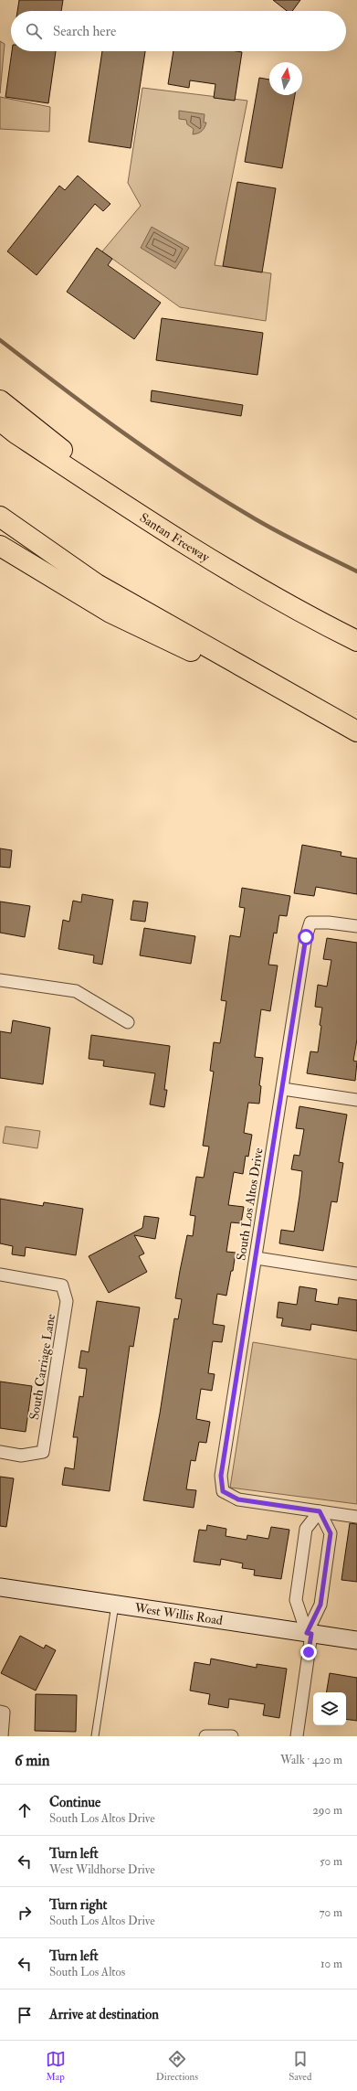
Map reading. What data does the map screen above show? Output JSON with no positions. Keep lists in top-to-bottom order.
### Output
{
  "streets": {
    "highway": ["Santan Freeway"],
    "street": ["South Los Altos Drive", "South Carriage Lane", "West Willis Road"]
  },
  "north": "top",
  "page": {
    "search": "Search here",
    "heading": ["6 min", "Walk · 420 m"],
    "list": [
      ["Continue", "South Los Altos Drive", "290 m"],
      ["Turn left", "West Wildhorse Drive", "50 m"],
      ["Turn right", "South Los Altos Drive", "70 m"],
      ["Turn left", "South Los Altos", "10 m"],
      "Arrive at destination"
    ],
    "nav": ["Map", "Directions", "Saved"]
  }
}
